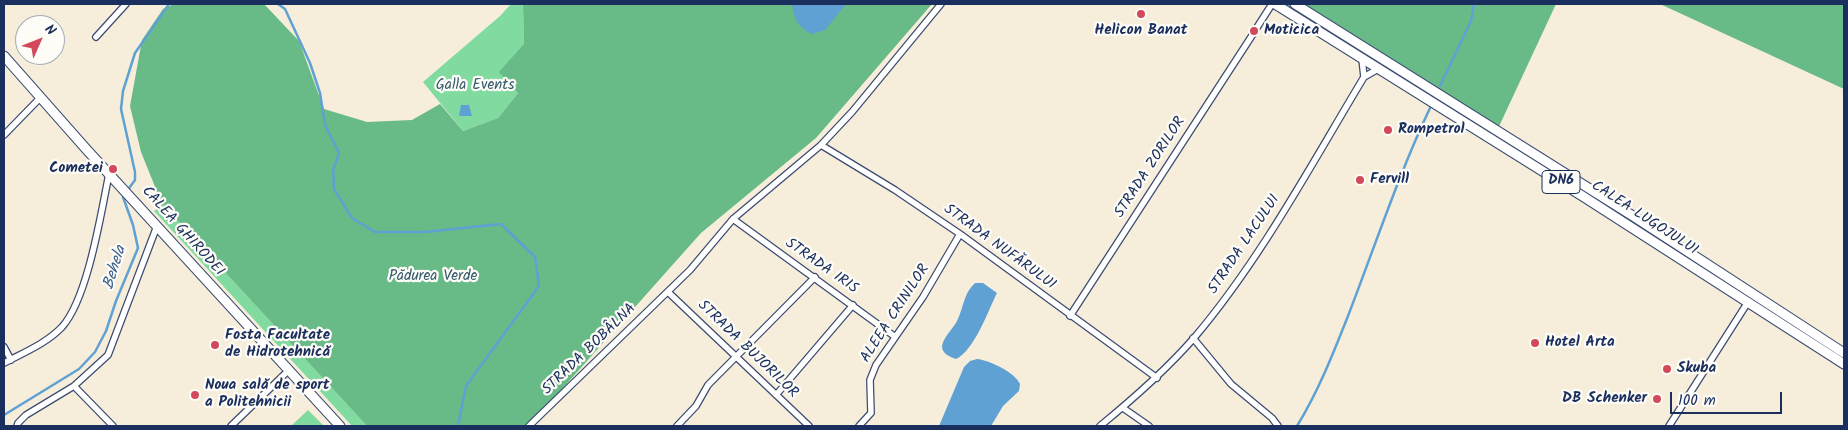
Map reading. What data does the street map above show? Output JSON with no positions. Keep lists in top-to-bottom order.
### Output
{
  "streets": {
    "main road": ["DN6", "CALEA LUGOJULUI", "CALEA GHIRODEI"],
    "street": [
      "STRADA ZORILOR",
      "STRADA LACULUI",
      "STRADA NUFĂRULUI",
      "STRADA IRIS",
      "ALEEA CRINILOR",
      "STRADA BOBÂLNA",
      "STRADA BUJORILOR"
    ]
  },
  "crossings": [
    ["STRADA ZORILOR", "CALEA LUGOJULUI"],
    ["STRADA ZORILOR", "STRADA NUFĂRULUI"],
    ["CALEA LUGOJULUI", "STRADA LACULUI"],
    ["STRADA LACULUI", "STRADA NUFĂRULUI"],
    ["STRADA NUFĂRULUI", "ALEEA CRINILOR"],
    ["STRADA NUFĂRULUI", "STRADA BOBÂLNA"],
    ["STRADA IRIS", "ALEEA CRINILOR"],
    ["STRADA IRIS", "STRADA BOBÂLNA"],
    ["STRADA BOBÂLNA", "STRADA BUJORILOR"]
  ],
  "water": ["Behela"],
  "parks": ["Galla Events", "Pădurea Verde"],
  "places": [
    "Helicon Banat",
    "Moticica",
    "Rompetrol",
    "Cometei",
    "Fervill",
    "Hotel Arta",
    "Fosta Facultate de Hidrotehnică",
    "Skuba",
    "Noua sală de sport a Politehnicii",
    "DB Schenker"
  ],
  "scale_bar": "100 m",
  "north": "top right"
}
